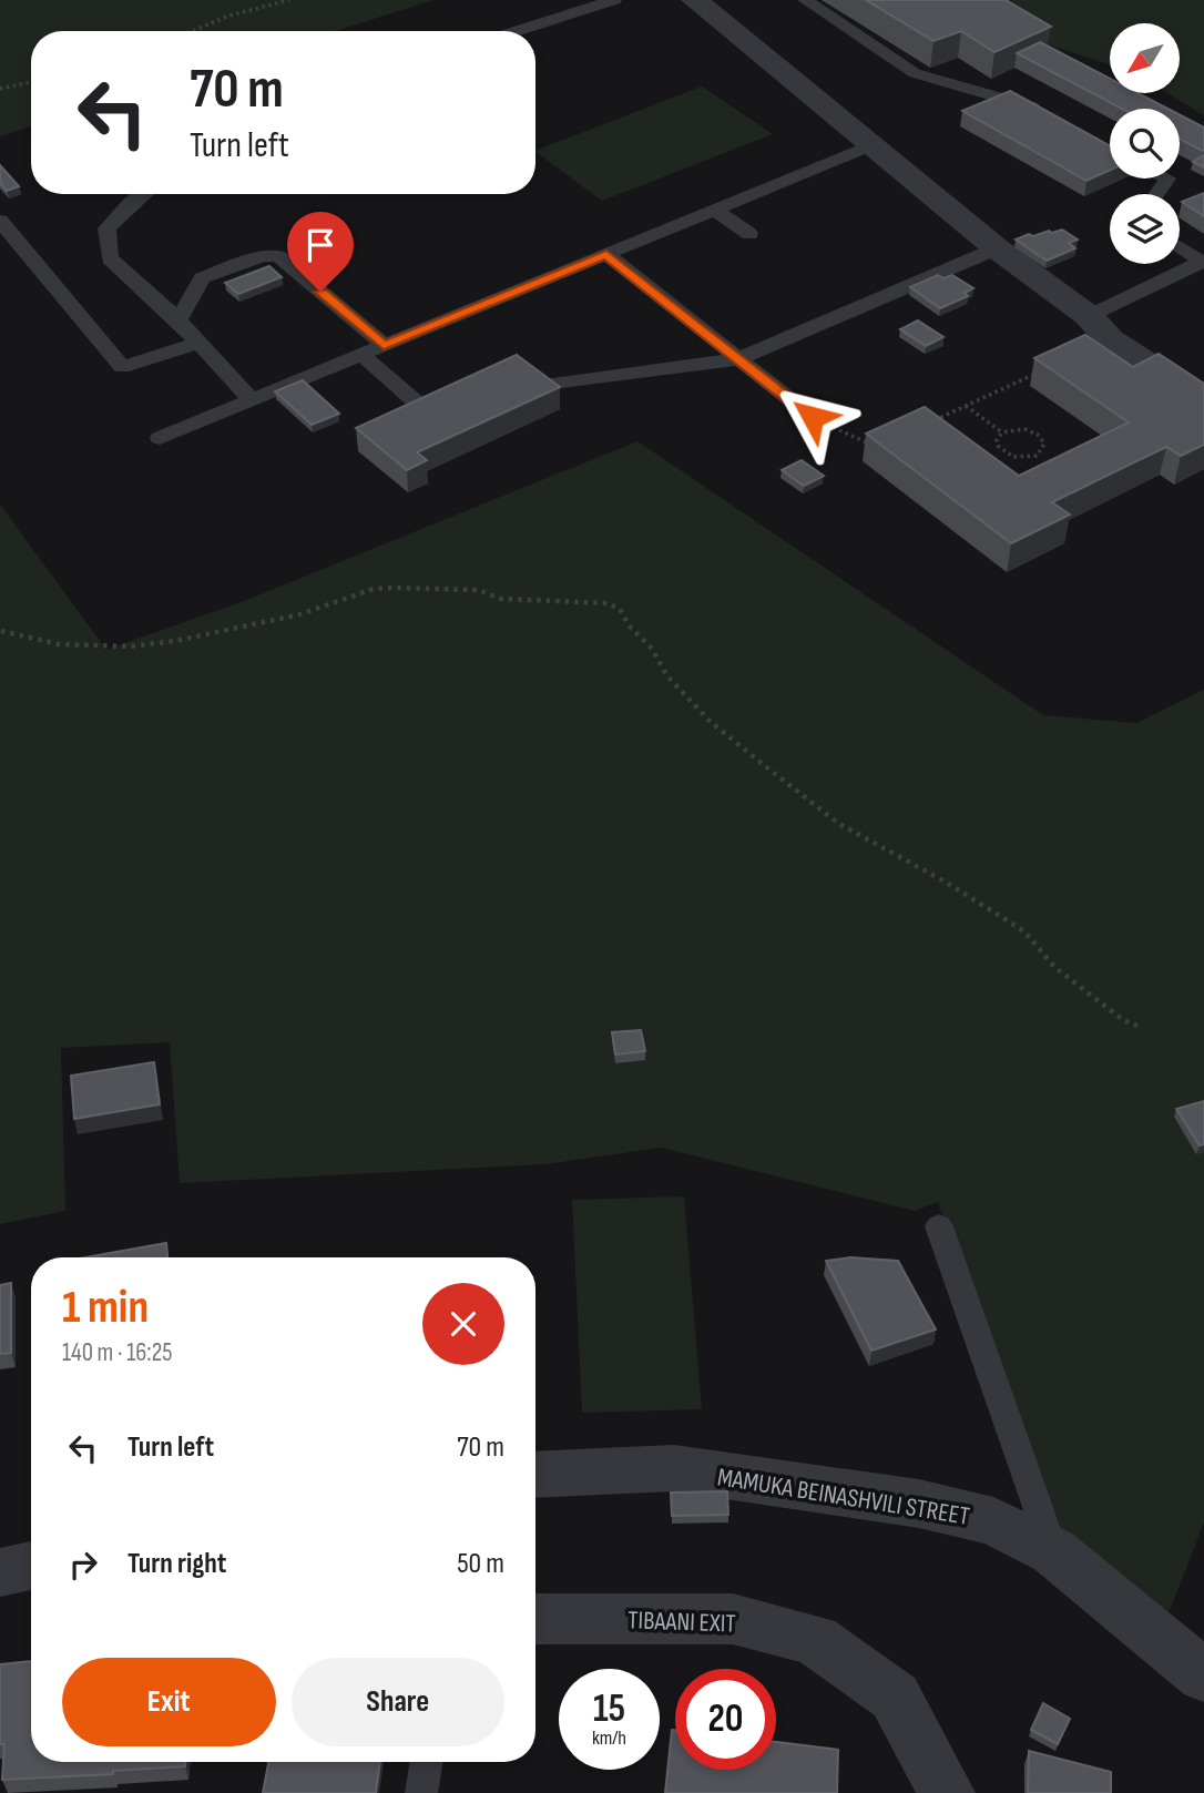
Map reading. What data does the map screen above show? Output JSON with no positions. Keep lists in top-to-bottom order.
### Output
{
  "streets": {
    "street": ["MAMUKA BEINASHVILI STREET", "TIBAANI EXIT"]
  },
  "north": "bottom left",
  "page": {
    "turn": ["70 m", "Turn left"],
    "heading": ["1 min", "140 m · 16:25"],
    "list": [
      {
        "name": "Turn left",
        "value": "70 m"
      },
      {
        "name": "Turn right",
        "value": "50 m"
      }
    ],
    "buttons": ["Exit", "Share"],
    "speed": "15 km/h",
    "limit": "20"
  }
}
